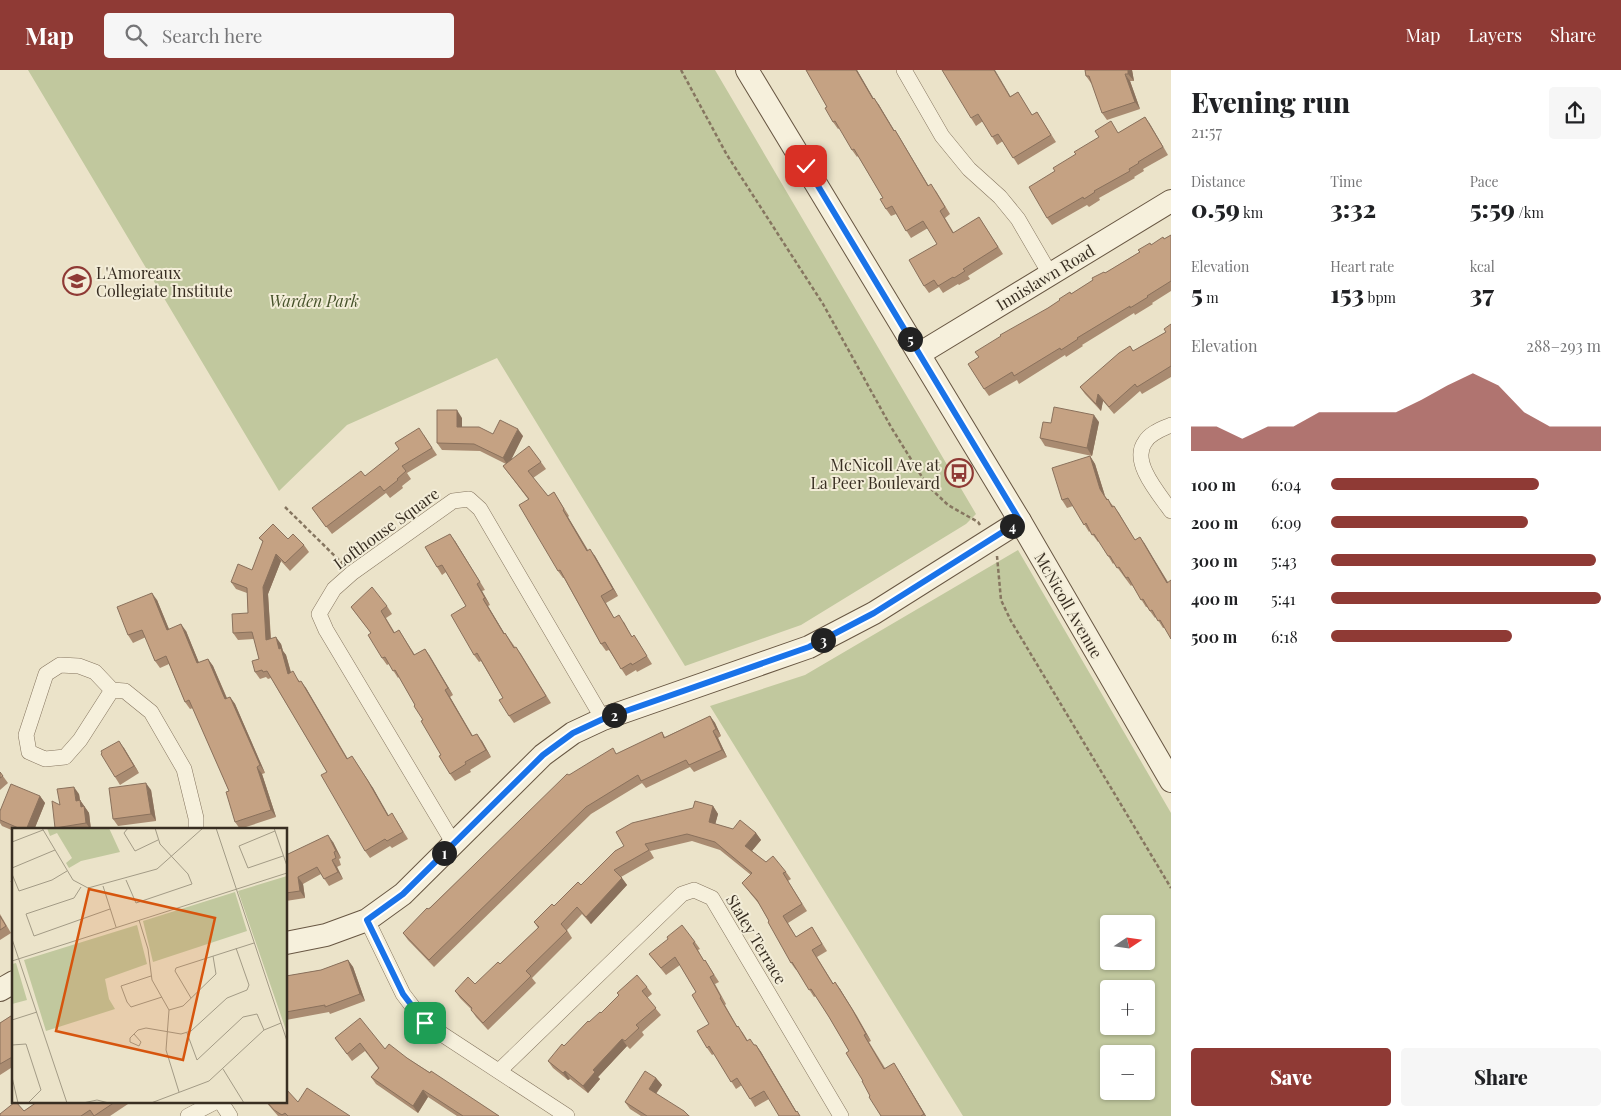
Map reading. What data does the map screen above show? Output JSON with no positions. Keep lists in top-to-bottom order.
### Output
{
  "streets": {
    "street": [
      "Innislawn Road",
      "Lofthouse Square",
      "McNicoll Avenue",
      "Staley Terrace"
    ]
  },
  "crossings": [
    ["Innislawn Road", "McNicoll Avenue"]
  ],
  "parks": ["Warden Park"],
  "places": {
    "school or university": ["L'Amoreaux Collegiate Institute"],
    "bus stop": ["McNicoll Ave at La Peer Boulevard"]
  },
  "north": "right",
  "page": {
    "header": "Map",
    "search": "Search here",
    "nav": ["Map", "Layers", "Share"],
    "heading": ["Evening run", "21:57"],
    "stats": [
      ["Distance", "0.59 km"],
      ["Time", "3:32"],
      ["Pace", "5:59 /km"],
      ["Elevation", "5 m"],
      ["Heart rate", "153 bpm"],
      ["kcal", "37"]
    ],
    "chart": ["Elevation", "288–293 m"],
    "pins": [
      "5",
      "4",
      "3",
      "2",
      "1"
    ],
    "list": [
      {
        "name": "100 m",
        "note": "6:04"
      },
      {
        "name": "200 m",
        "note": "6:09"
      },
      {
        "name": "300 m",
        "note": "5:43"
      },
      {
        "name": "400 m",
        "note": "5:41"
      },
      {
        "name": "500 m",
        "note": "6:18"
      }
    ],
    "map_buttons": ["+", "−"],
    "buttons": ["Save", "Share"]
  }
}
